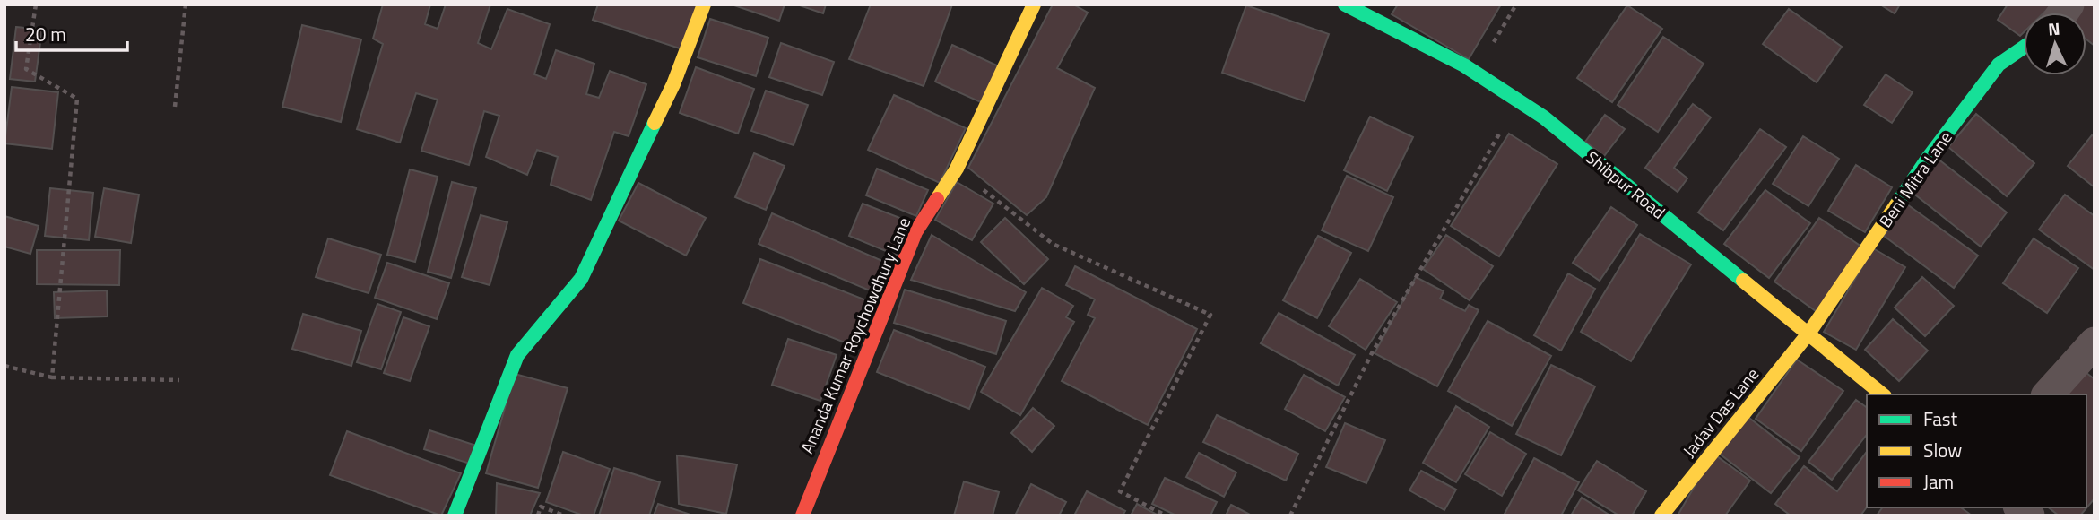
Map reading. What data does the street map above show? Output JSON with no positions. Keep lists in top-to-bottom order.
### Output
{
  "streets": {
    "street": [
      "Beni Mitra Lane",
      "Shibpur Road",
      "Ananda Kumar Roychowdhury Lane",
      "Jadav Das Lane"
    ]
  },
  "crossings": [
    ["Beni Mitra Lane", "Shibpur Road"],
    ["Beni Mitra Lane", "Jadav Das Lane"],
    ["Shibpur Road", "Jadav Das Lane"]
  ],
  "legend": ["Fast", "Slow", "Jam"],
  "scale_bar": "20 m",
  "north": "top"
}
